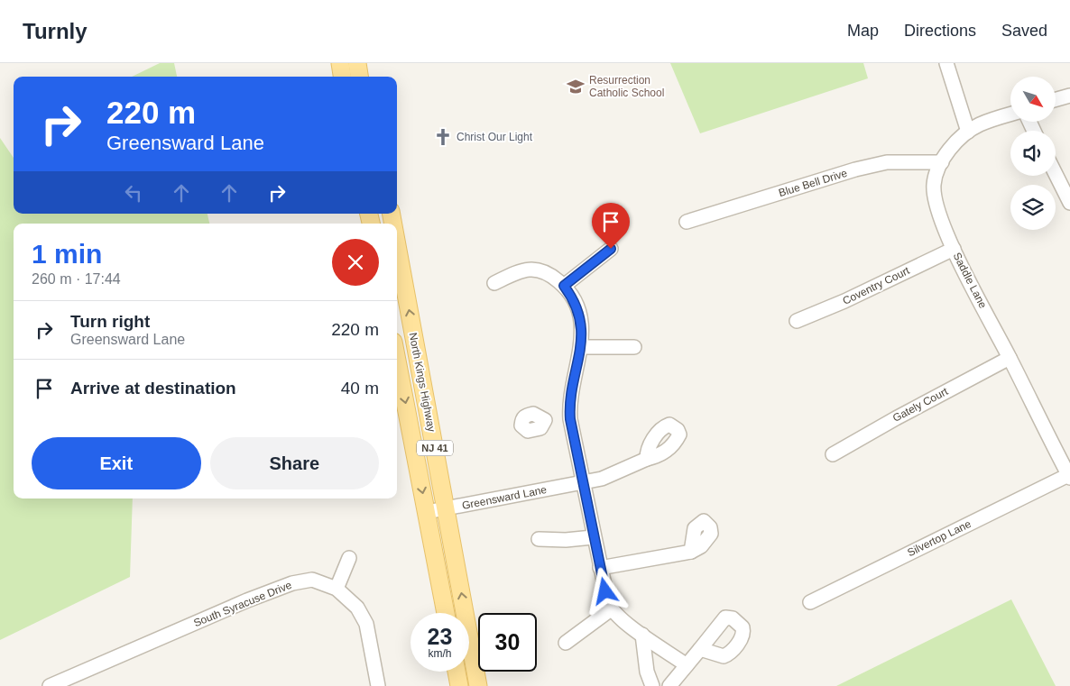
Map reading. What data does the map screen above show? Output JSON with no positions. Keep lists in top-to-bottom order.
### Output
{
  "streets": {
    "main road": ["North Kings Highway", "NJ 41"],
    "street": [
      "Blue Bell Drive",
      "Saddle Lane",
      "Coventry Court",
      "Gately Court",
      "Greensward Lane",
      "Silvertop Lane",
      "South Syracuse Drive"
    ]
  },
  "crossings": [
    ["Blue Bell Drive", "Saddle Lane"],
    ["Saddle Lane", "Coventry Court"],
    ["Saddle Lane", "Gately Court"],
    ["Saddle Lane", "Silvertop Lane"],
    ["North Kings Highway", "Greensward Lane"]
  ],
  "places": {
    "school or university": ["Resurrection Catholic School"],
    "church": ["Christ Our Light"]
  },
  "north": "bottom right",
  "page": {
    "header": "Turnly",
    "nav": ["Map", "Directions", "Saved"],
    "turn": ["220 m", "Greensward Lane"],
    "heading": ["1 min", "260 m · 17:44"],
    "list": [
      {
        "name": "Turn right",
        "note": "Greensward Lane",
        "value": "220 m"
      },
      {
        "name": "Arrive at destination",
        "value": "40 m"
      }
    ],
    "buttons": ["Exit", "Share"],
    "speed": "23 km/h",
    "limit": "30"
  }
}
